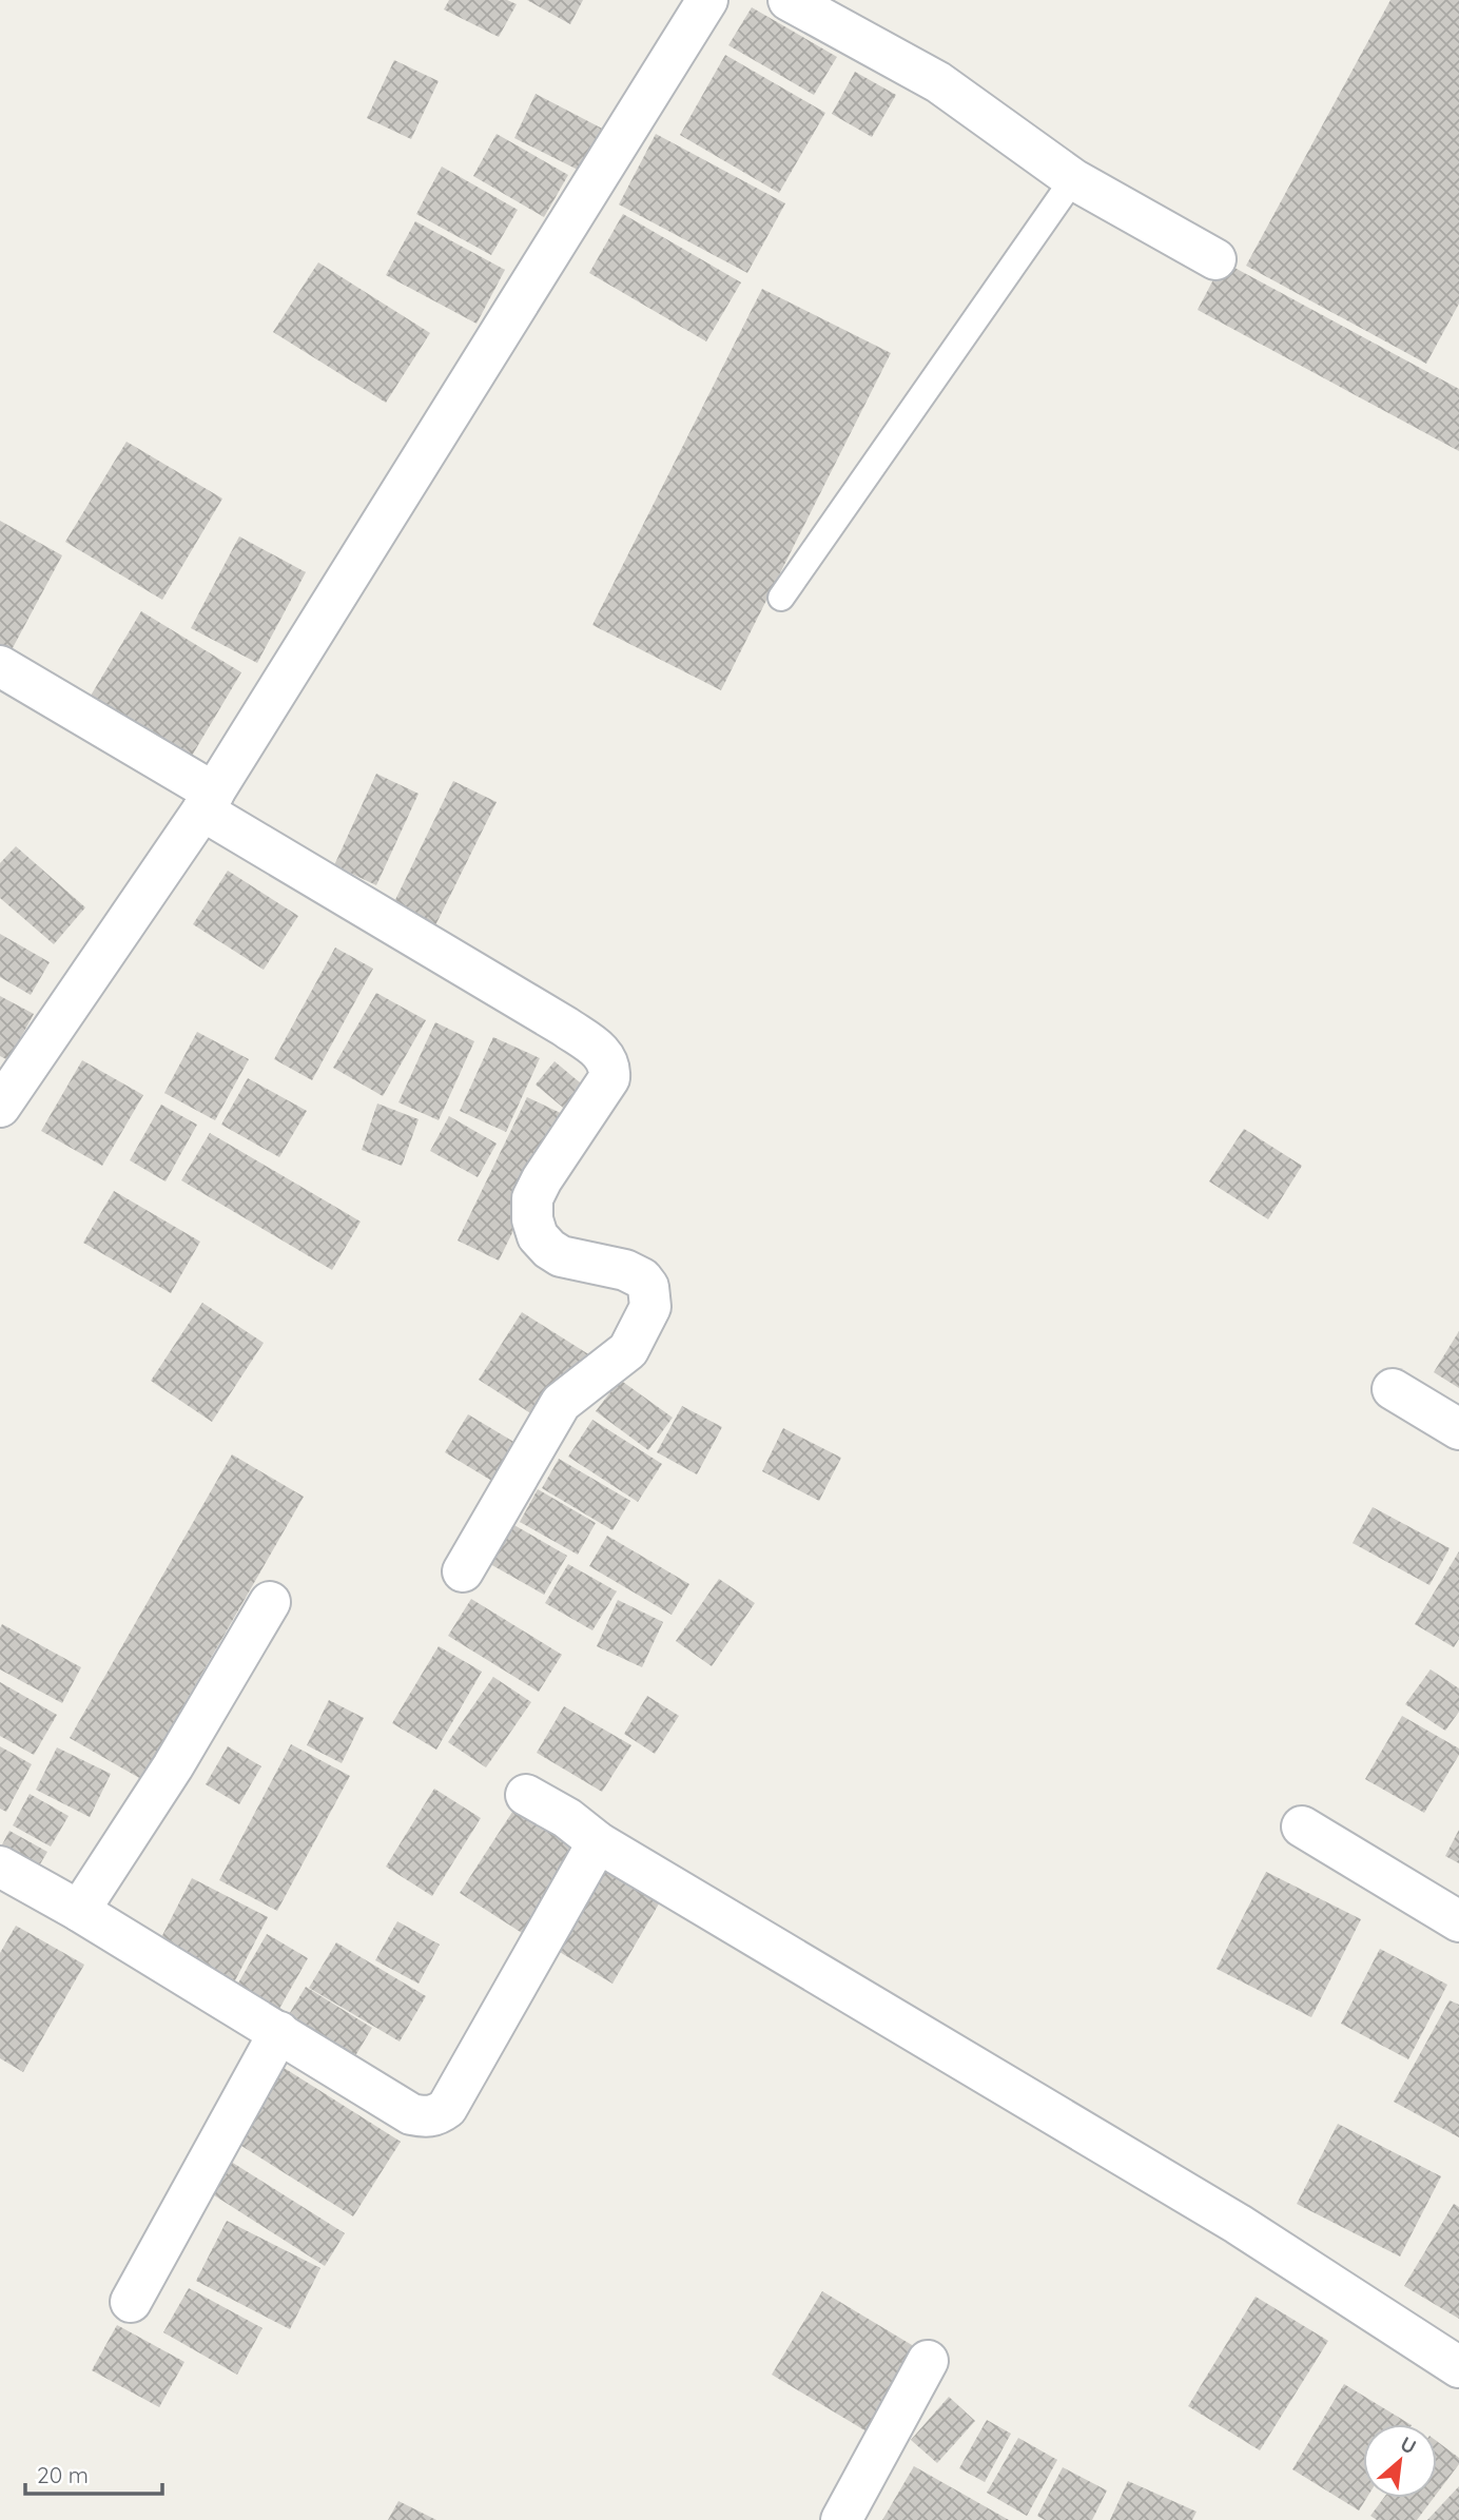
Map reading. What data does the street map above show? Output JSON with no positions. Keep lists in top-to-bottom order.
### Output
{
  "scale_bar": "20 m",
  "north": "top right"
}
